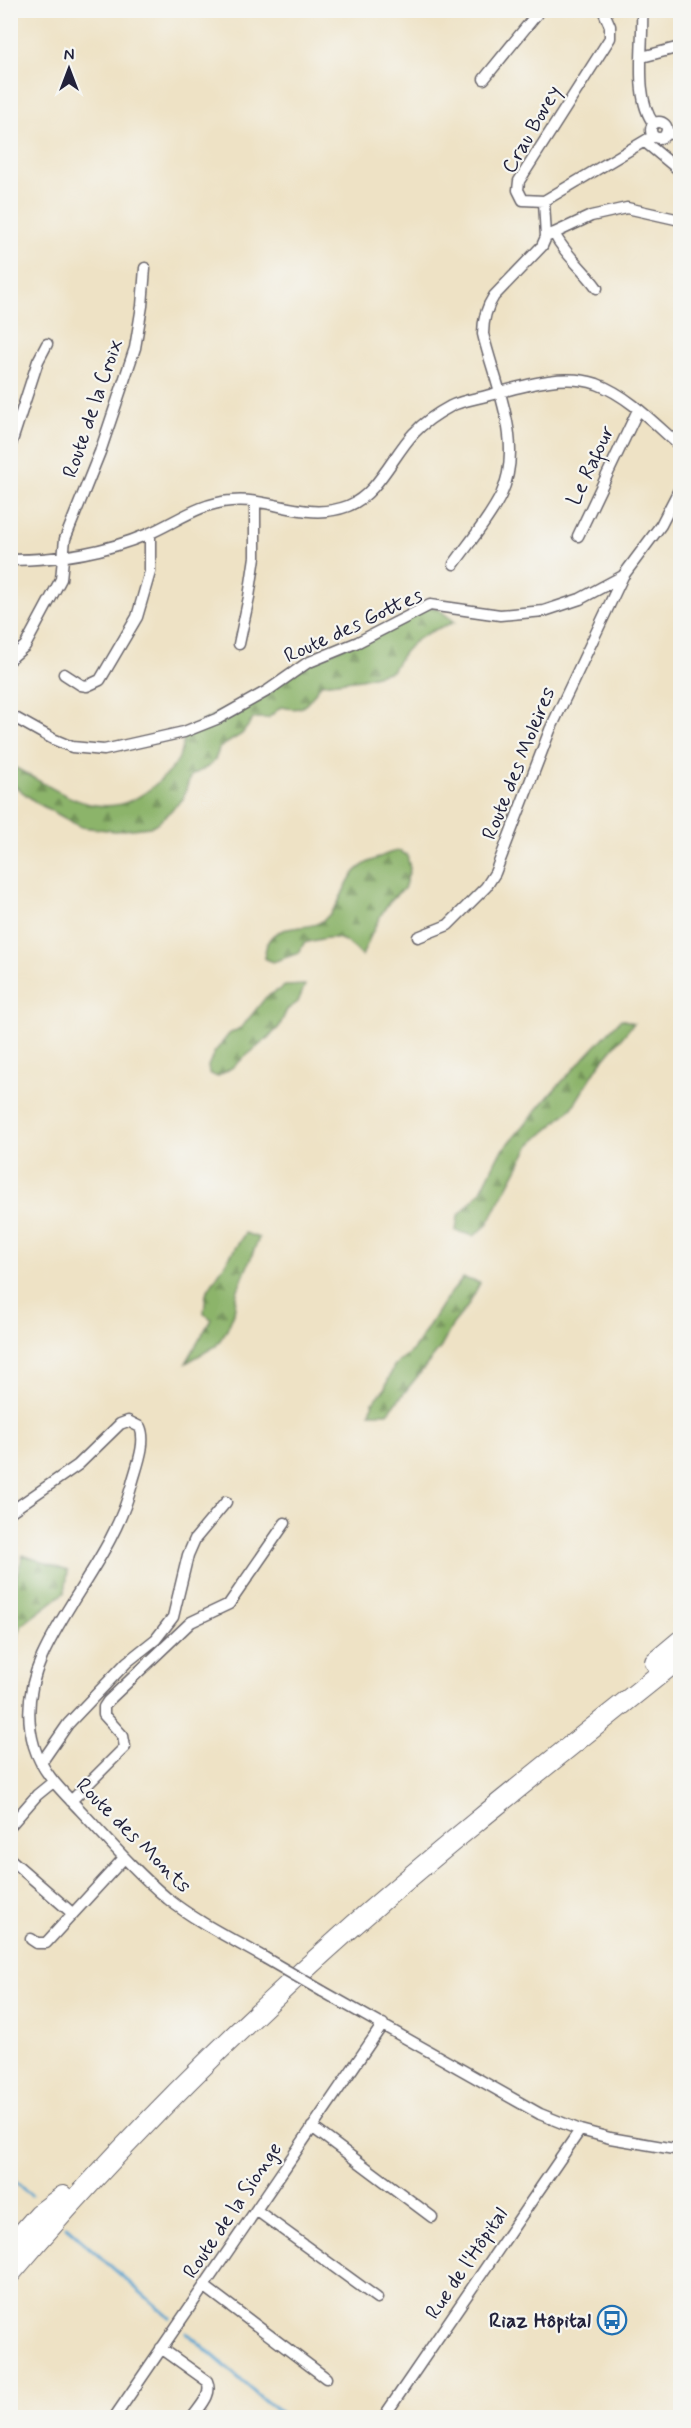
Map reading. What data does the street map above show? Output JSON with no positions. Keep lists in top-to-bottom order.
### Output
{
  "streets": {
    "street": [
      "Crau Bovey",
      "Route de la Croix",
      "Le Rafour",
      "Route des Gottes",
      "Route des Moleires",
      "Route des Monts",
      "Route de la Sionge",
      "Rue de l'Hôpital"
    ]
  },
  "crossings": [
    ["Route des Gottes", "Route des Moleires"],
    ["Route des Monts", "Route de la Sionge"],
    ["Route des Monts", "Rue de l'Hôpital"]
  ],
  "places": {
    "bus stop": ["Riaz Hôpital"]
  },
  "north": "top"
}
